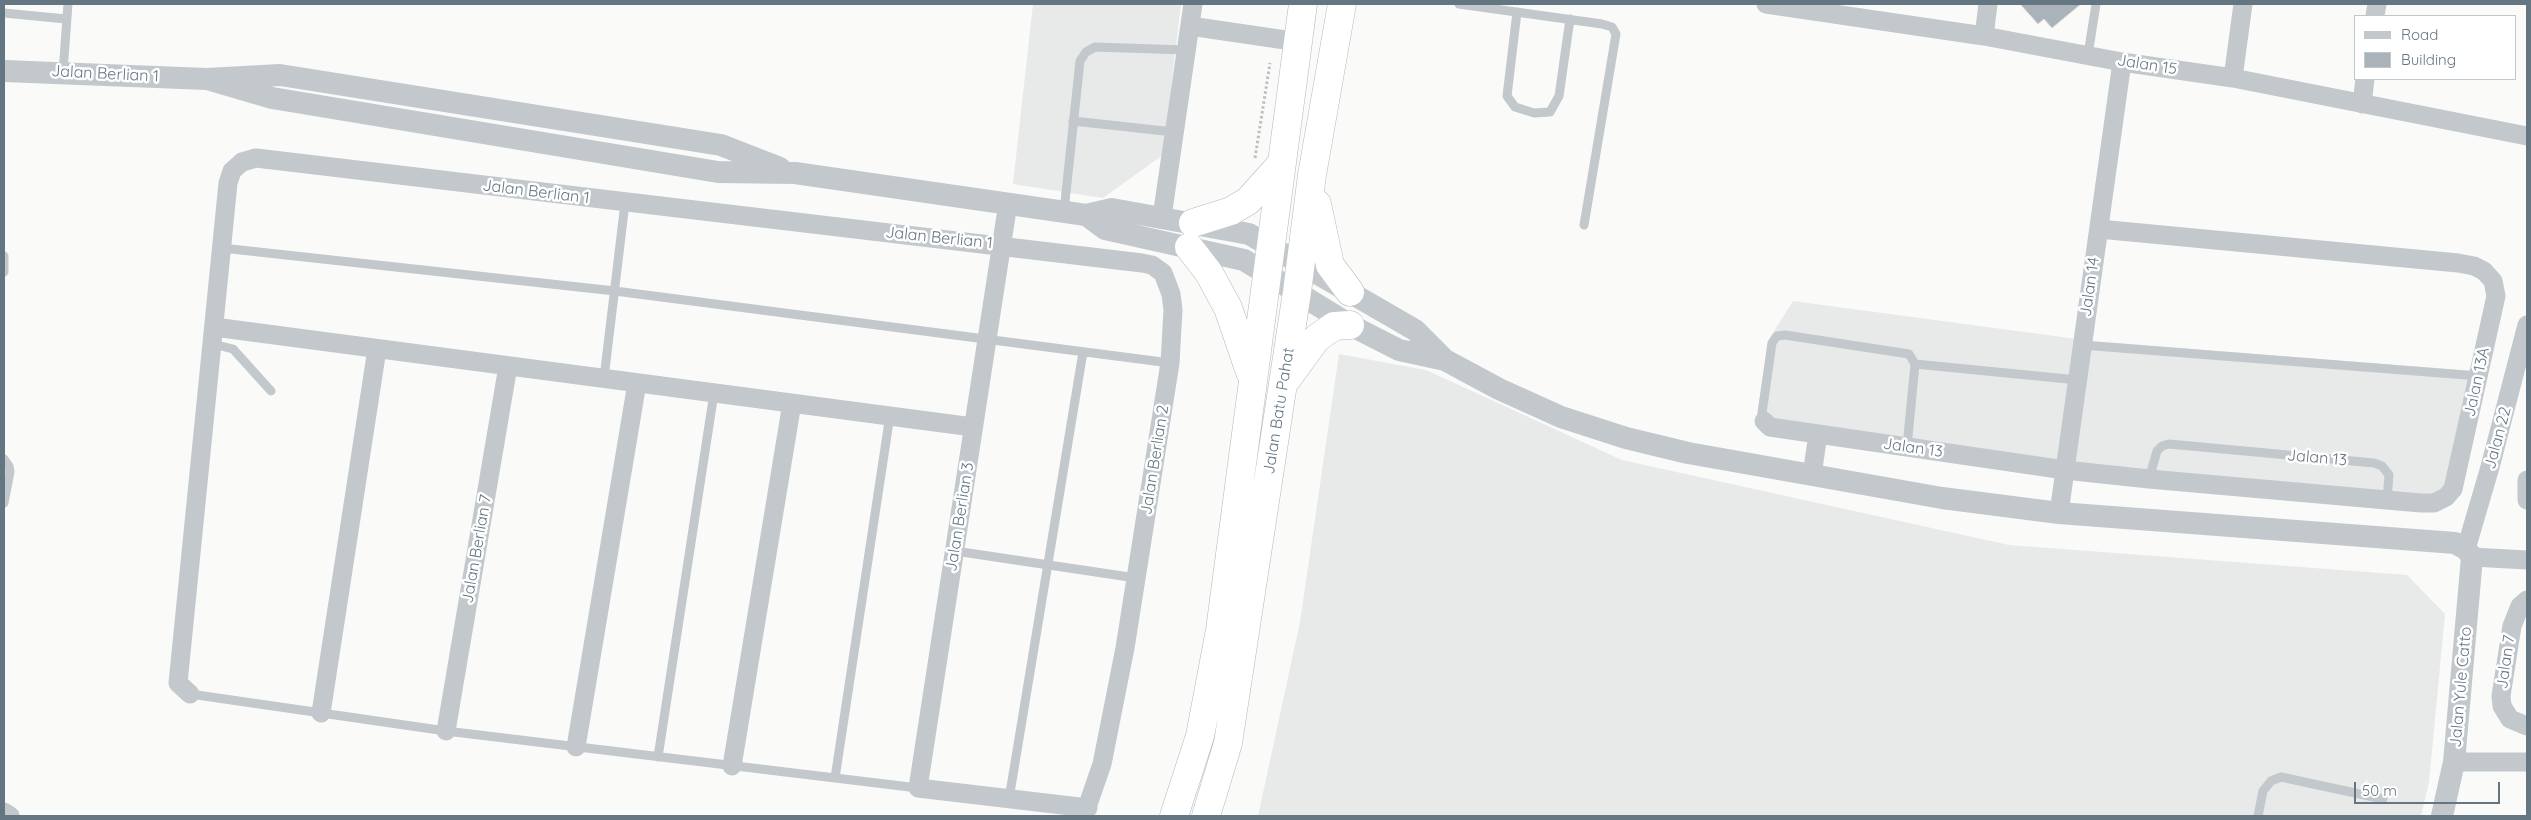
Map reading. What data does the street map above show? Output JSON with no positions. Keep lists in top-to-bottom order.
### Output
{
  "streets": {
    "highway": ["Jalan Batu Pahat"],
    "street": [
      "Jalan 15",
      "Jalan Berlian 1",
      "Jalan 14",
      "Jalan 13A",
      "Jalan 22",
      "Jalan 13",
      "Jalan Berlian 2",
      "Jalan Berlian 3",
      "Jalan Berlian 7",
      "Jalan 7",
      "Jalan Yule Catto"
    ]
  },
  "crossings": [
    ["Jalan 15", "Jalan 14"],
    ["Jalan Berlian 1", "Jalan Berlian 2"],
    ["Jalan Berlian 1", "Jalan Berlian 3"],
    ["Jalan 14", "Jalan 13A"],
    ["Jalan 14", "Jalan 13"],
    ["Jalan 13A", "Jalan 13"],
    ["Jalan 22", "Jalan Yule Catto"],
    ["Jalan Berlian 2", "Jalan Berlian 3"]
  ],
  "legend": ["Road", "Building"],
  "scale_bar": "50 m"
}
